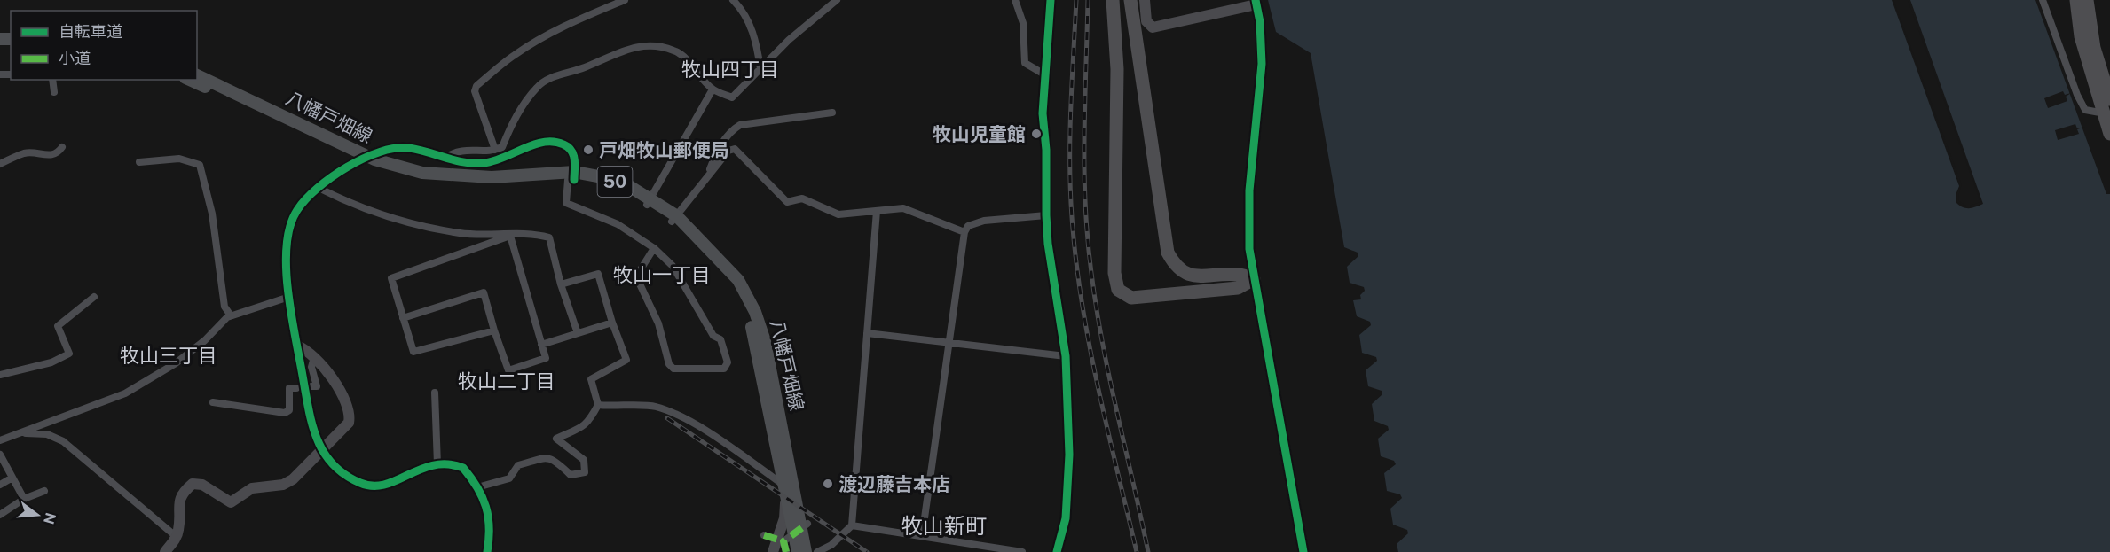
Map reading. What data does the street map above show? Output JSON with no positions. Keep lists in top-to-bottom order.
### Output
{
  "streets": {
    "main road": ["八幡戸畑線", "50"]
  },
  "districts": [
    "牧山四丁目",
    "牧山一丁目",
    "牧山三丁目",
    "牧山二丁目",
    "牧山新町"
  ],
  "places": ["牧山児童館", "戸畑牧山郵便局", "渡辺藤吉本店"],
  "legend": ["自転車道", "小道"],
  "north": "right"
}
